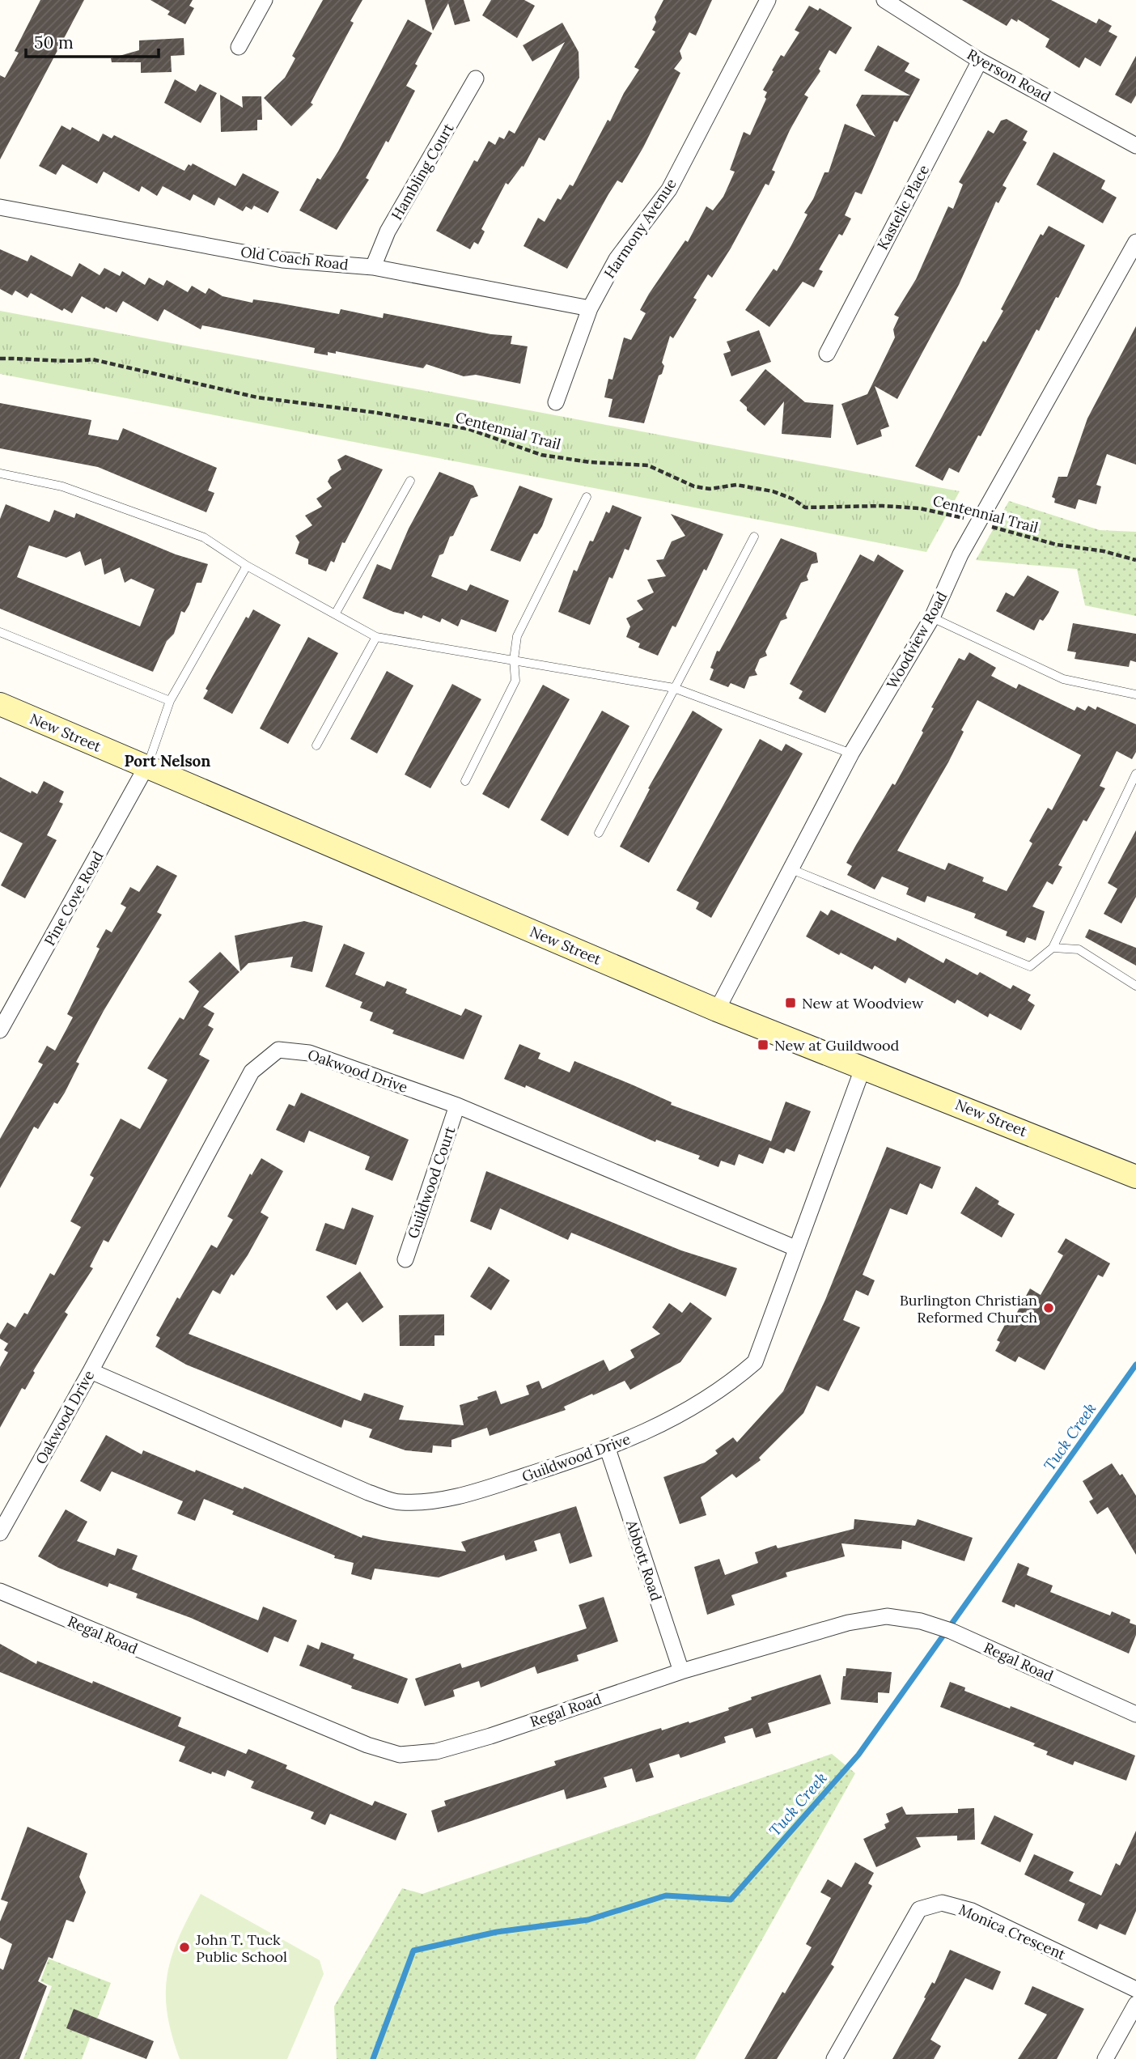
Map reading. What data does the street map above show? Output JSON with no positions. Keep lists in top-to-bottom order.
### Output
{
  "streets": {
    "main road": ["New Street"],
    "street": [
      "Ryerson Road",
      "Hambling Court",
      "Kastelic Place",
      "Harmony Avenue",
      "Old Coach Road",
      "Woodview Road",
      "Pine Cove Road",
      "Oakwood Drive",
      "Guildwood Court",
      "Guildwood Drive",
      "Abbott Road",
      "Regal Road",
      "Monica Crescent"
    ],
    "path": ["Centennial Trail"]
  },
  "crossings": [
    ["Ryerson Road", "Kastelic Place"],
    ["Hambling Court", "Old Coach Road"],
    ["Harmony Avenue", "Old Coach Road"],
    ["Centennial Trail", "Woodview Road"],
    ["Woodview Road", "New Street"],
    ["New Street", "Pine Cove Road"],
    ["New Street", "Guildwood Drive"],
    ["Oakwood Drive", "Guildwood Court"],
    ["Oakwood Drive", "Guildwood Drive"],
    ["Guildwood Drive", "Abbott Road"],
    ["Abbott Road", "Regal Road"]
  ],
  "districts": ["Port Nelson"],
  "water": ["Tuck Creek"],
  "places": {
    "transit": ["New at Woodview", "New at Guildwood"],
    "other": ["Burlington Christian Reformed Church", "John T. Tuck Public School"]
  },
  "scale_bar": "50 m"
}
